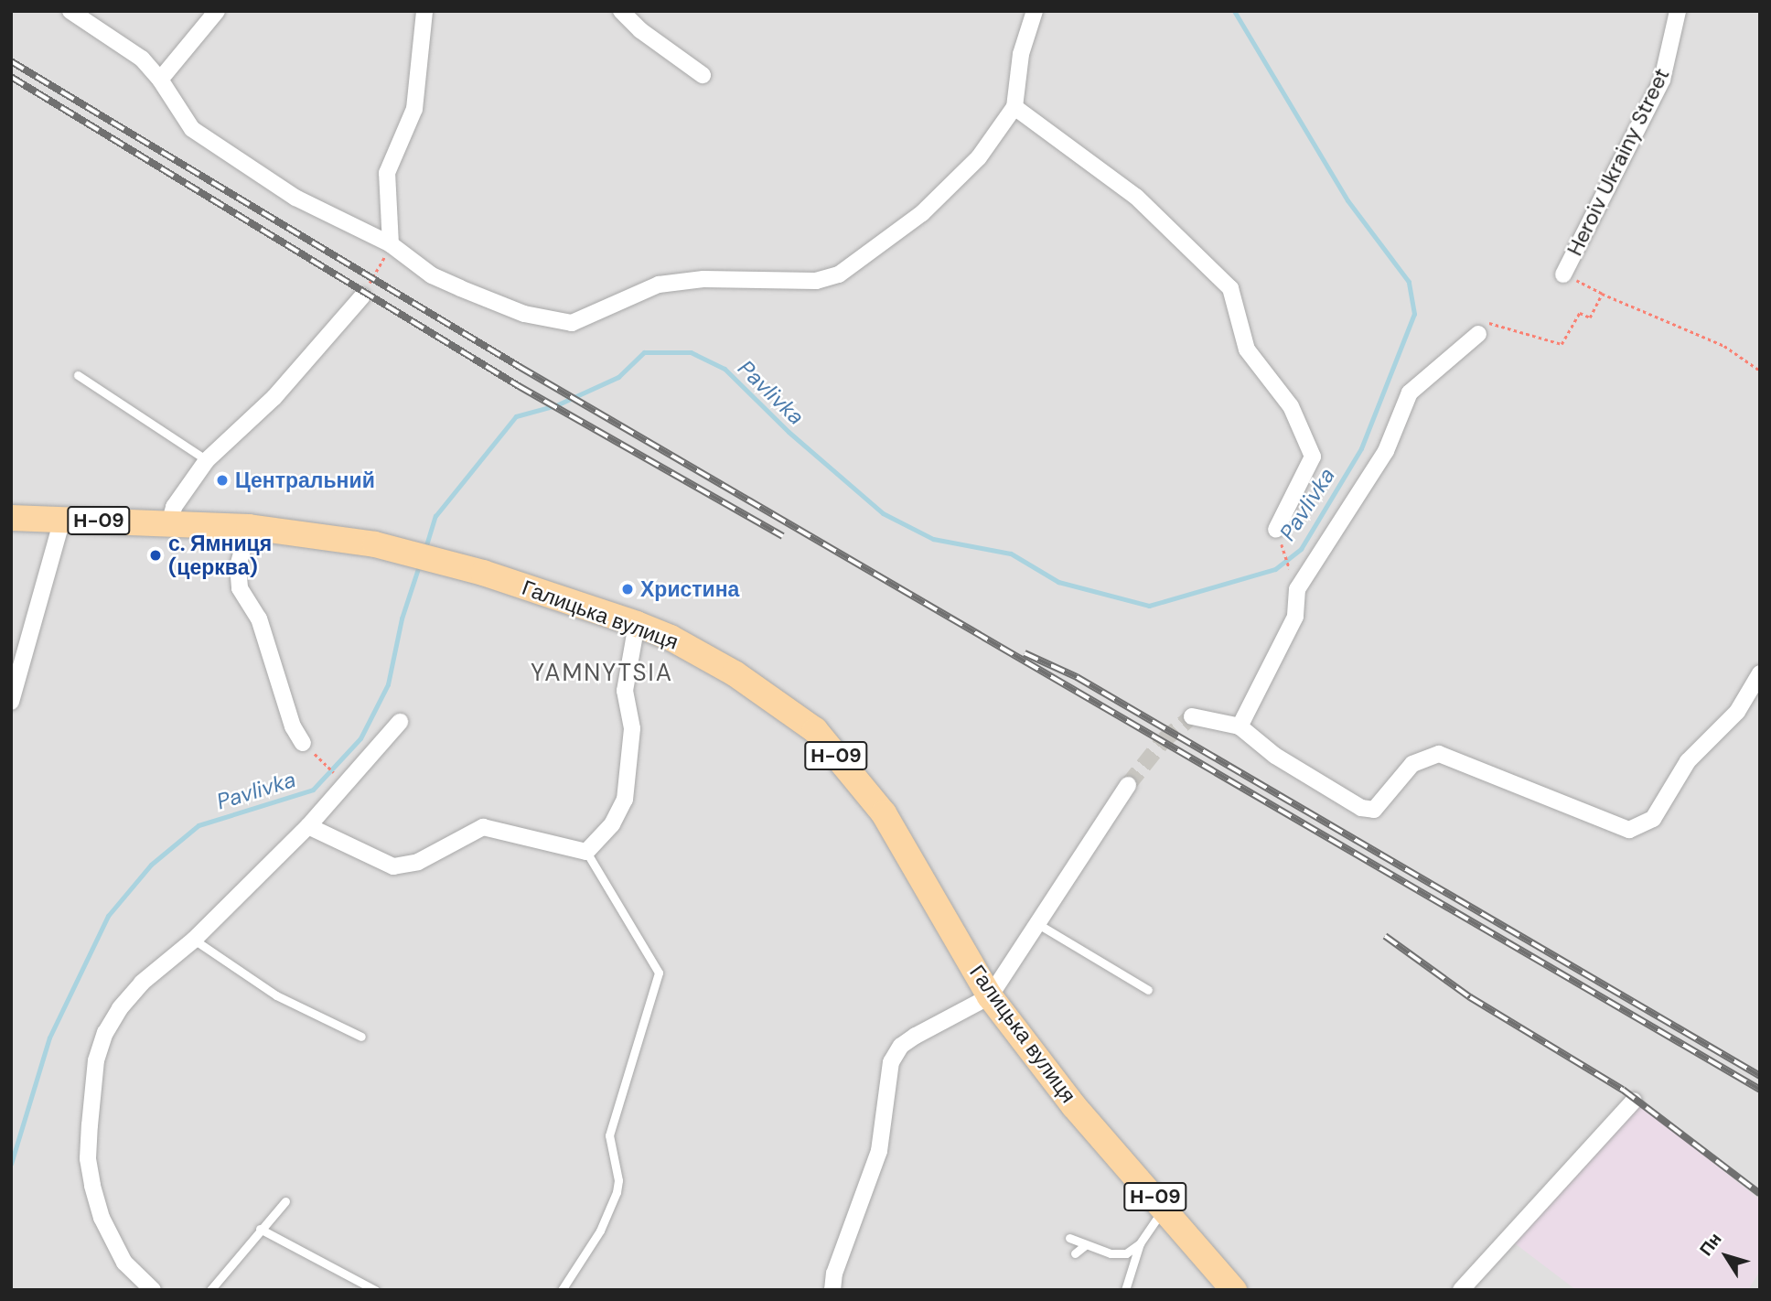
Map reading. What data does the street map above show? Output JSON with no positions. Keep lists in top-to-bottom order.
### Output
{
  "streets": {
    "main road": ["Н-09", "Галицька вулиця"],
    "street": ["Heroiv Ukrainy Street"]
  },
  "districts": ["YAMNYTSIA"],
  "water": ["Pavlivka"],
  "places": ["Центральний", "с. Ямниця (церква)", "Христина"],
  "north": "top left"
}
